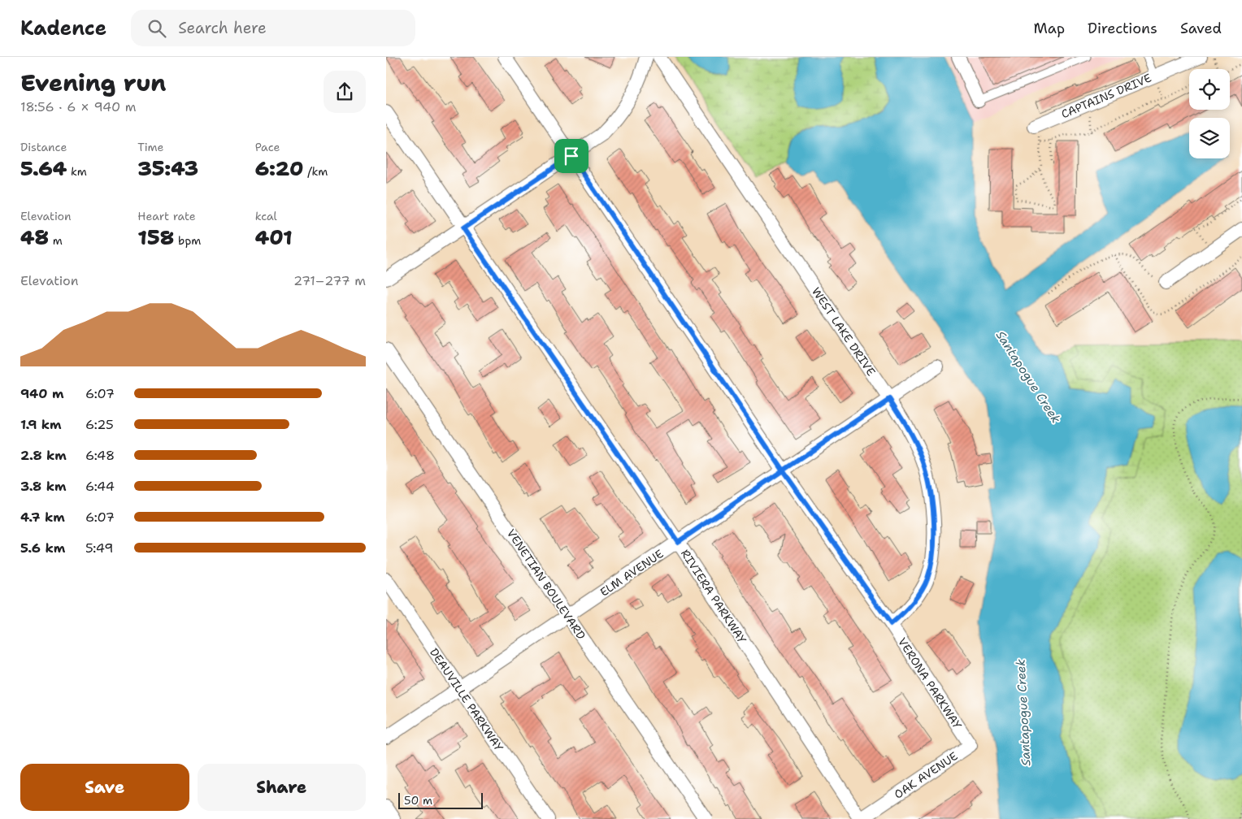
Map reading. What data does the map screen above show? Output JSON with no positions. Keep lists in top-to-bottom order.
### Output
{
  "streets": {
    "street": [
      "CAPTAINS DRIVE",
      "WEST LAKE DRIVE",
      "ELM AVENUE",
      "VENETIAN BOULEVARD",
      "RIVIERA PARKWAY",
      "VERONA PARKWAY",
      "DEAUVILLE PARKWAY",
      "OAK AVENUE"
    ]
  },
  "crossings": [
    ["WEST LAKE DRIVE", "ELM AVENUE"],
    ["WEST LAKE DRIVE", "VERONA PARKWAY"],
    ["ELM AVENUE", "VENETIAN BOULEVARD"],
    ["ELM AVENUE", "RIVIERA PARKWAY"],
    ["ELM AVENUE", "VERONA PARKWAY"],
    ["ELM AVENUE", "DEAUVILLE PARKWAY"],
    ["RIVIERA PARKWAY", "OAK AVENUE"],
    ["VERONA PARKWAY", "OAK AVENUE"]
  ],
  "water": ["Santapogue Creek"],
  "scale_bar": "50 m",
  "page": {
    "header": "Kadence",
    "search": "Search here",
    "nav": ["Map", "Directions", "Saved"],
    "heading": ["Evening run", "18:56 · 6 × 940 m"],
    "stats": [
      ["Distance", "5.64 km"],
      ["Time", "35:43"],
      ["Pace", "6:20 /km"],
      ["Elevation", "48 m"],
      ["Heart rate", "158 bpm"],
      ["kcal", "401"]
    ],
    "chart": ["Elevation", "271–277 m"],
    "list": [
      {
        "name": "940 m",
        "note": "6:07"
      },
      {
        "name": "1.9 km",
        "note": "6:25"
      },
      {
        "name": "2.8 km",
        "note": "6:48"
      },
      {
        "name": "3.8 km",
        "note": "6:44"
      },
      {
        "name": "4.7 km",
        "note": "6:07"
      },
      {
        "name": "5.6 km",
        "note": "5:49"
      }
    ],
    "buttons": ["Save", "Share"],
    "scale": "50 m"
  }
}
